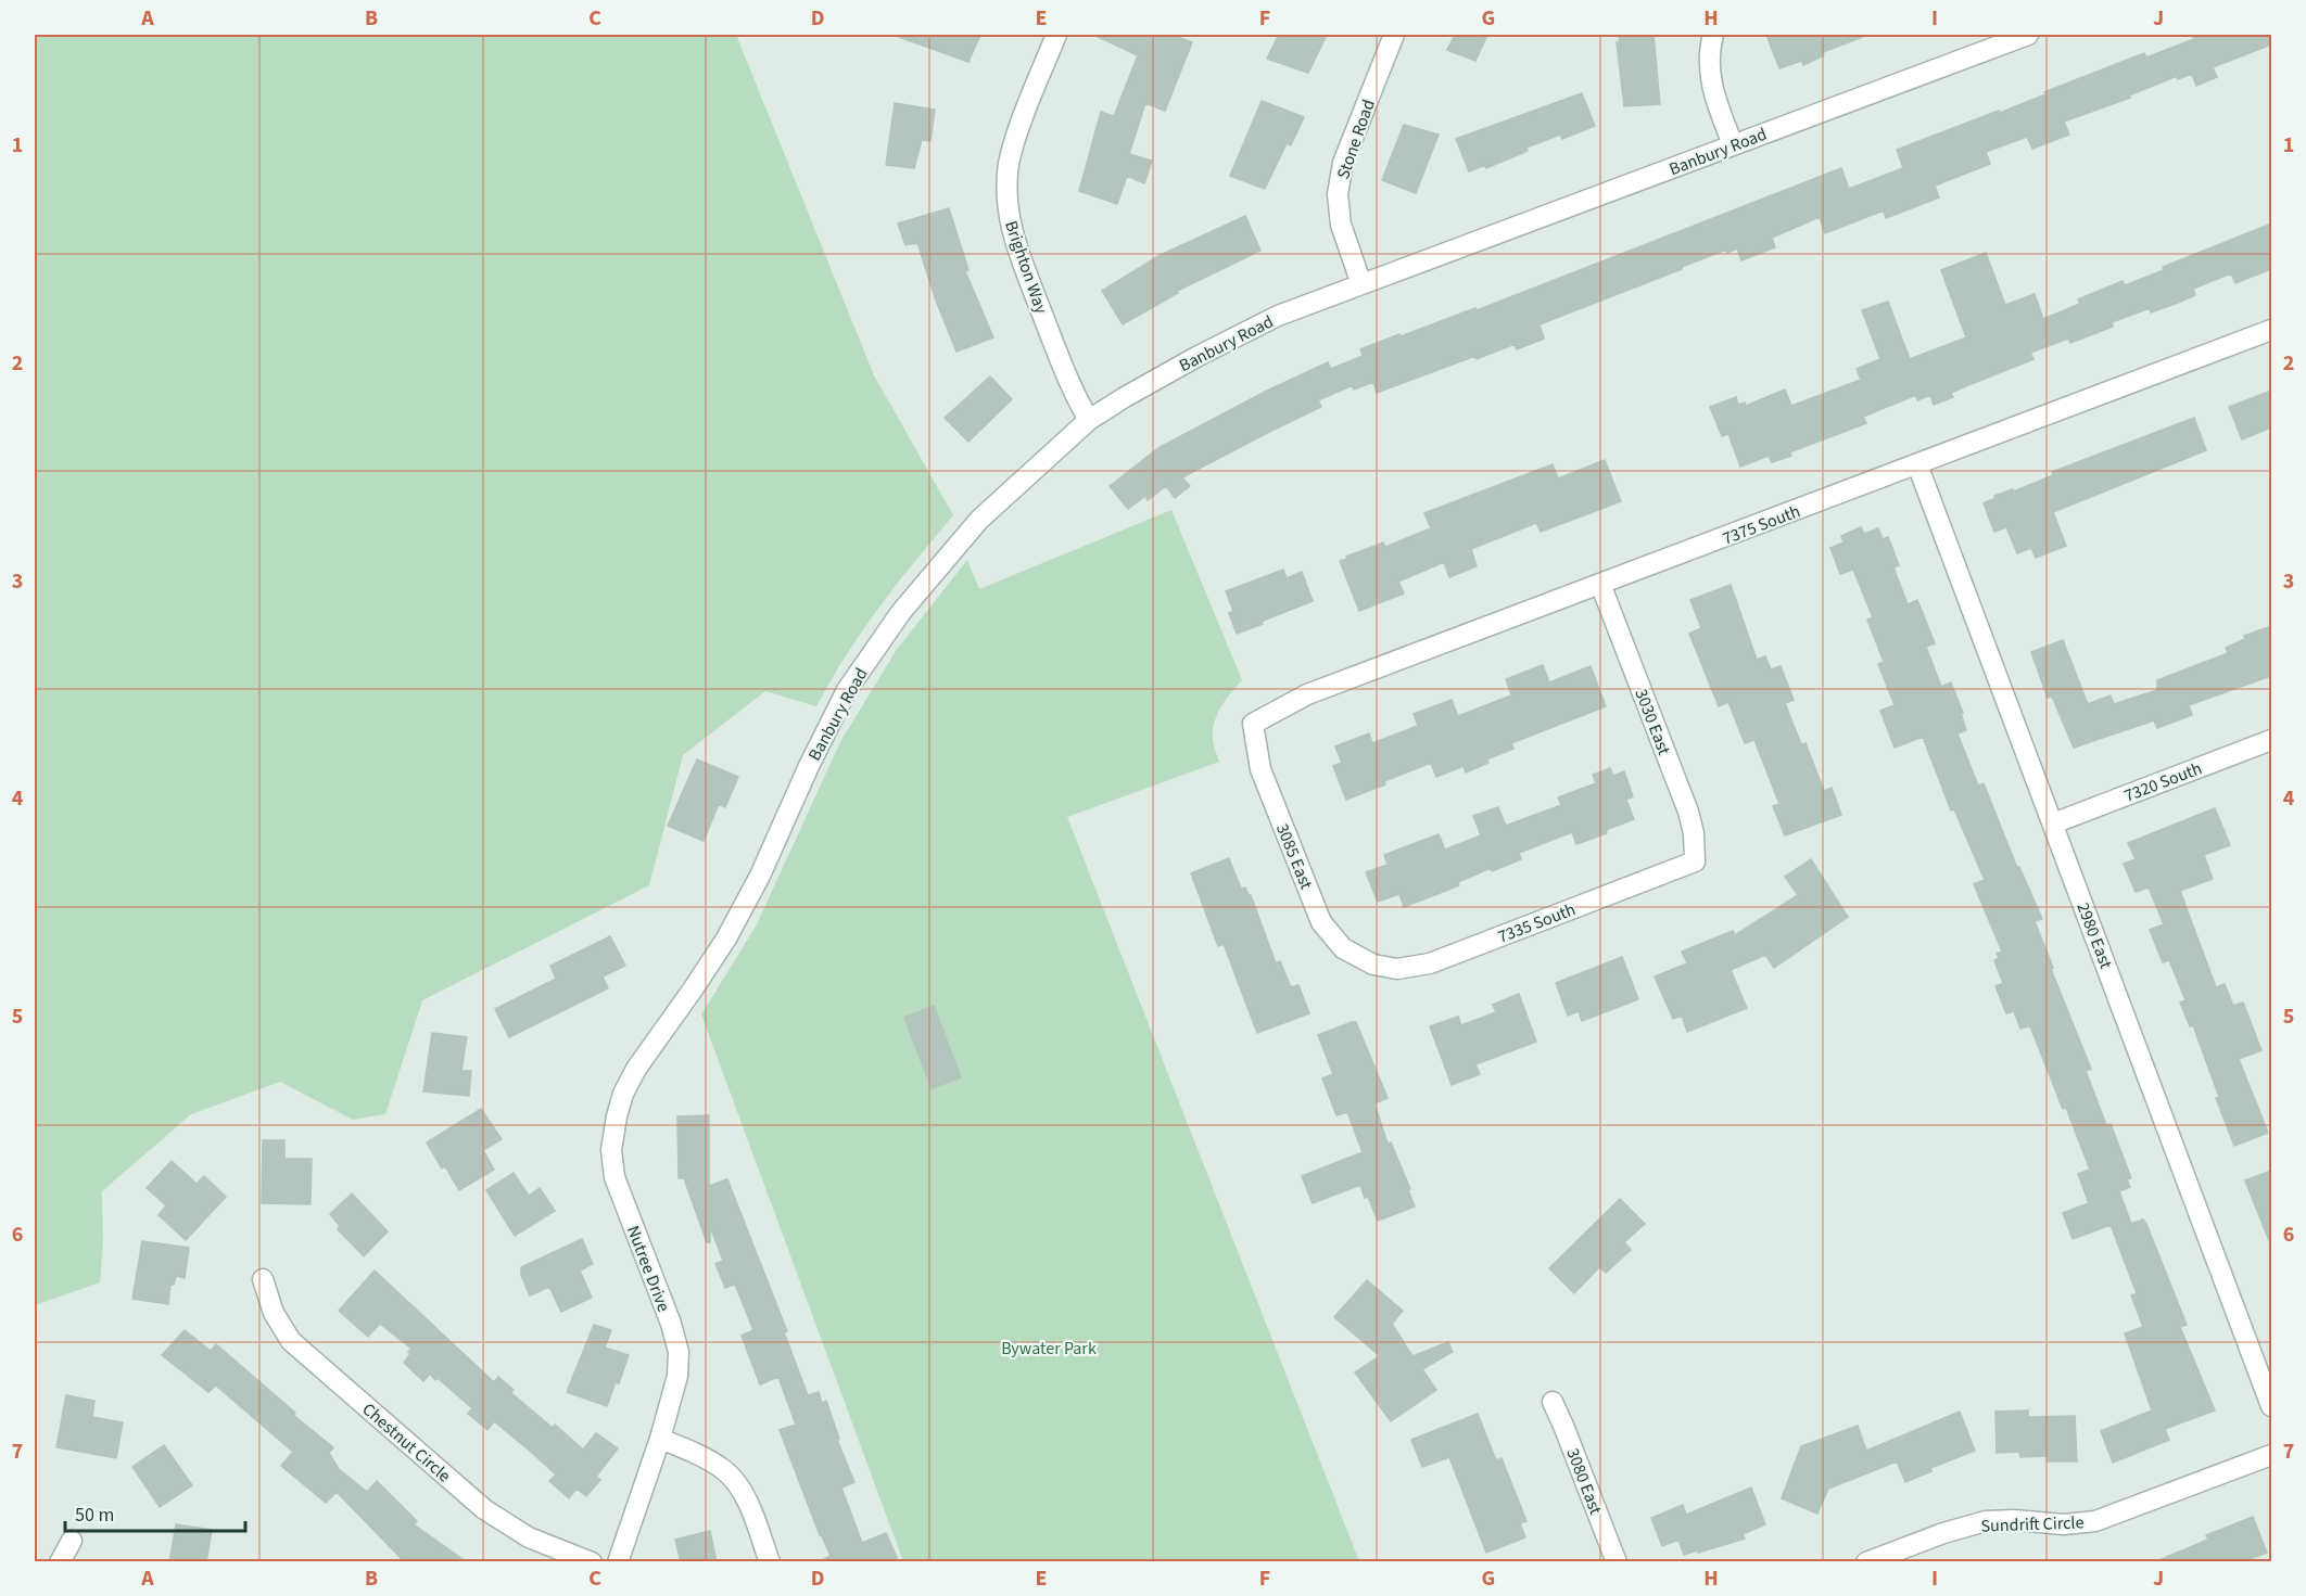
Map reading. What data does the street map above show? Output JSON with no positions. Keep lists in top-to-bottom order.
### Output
{
  "streets": {
    "street": [
      "Stone Road",
      "Banbury Road",
      "Brighton Way",
      "7375 South",
      "3030 East",
      "7320 South",
      "3085 East",
      "7335 South",
      "2980 East",
      "Nutree Drive",
      "Chestnut Circle",
      "3080 East",
      "Sundrift Circle"
    ]
  },
  "crossings": [
    ["Stone Road", "Banbury Road"],
    ["Banbury Road", "Brighton Way"],
    ["Banbury Road", "Nutree Drive"],
    ["7375 South", "3030 East"],
    ["7375 South", "3085 East"],
    ["7375 South", "2980 East"],
    ["3030 East", "7335 South"],
    ["7320 South", "2980 East"],
    ["3085 East", "7335 South"]
  ],
  "parks": ["Bywater Park"],
  "scale_bar": "50 m",
  "grid": {
    "columns": [
      "A",
      "B",
      "C",
      "D",
      "E",
      "F",
      "G",
      "H",
      "I",
      "J"
    ],
    "rows": [
      "1",
      "2",
      "3",
      "4",
      "5",
      "6",
      "7"
    ]
  }
}
